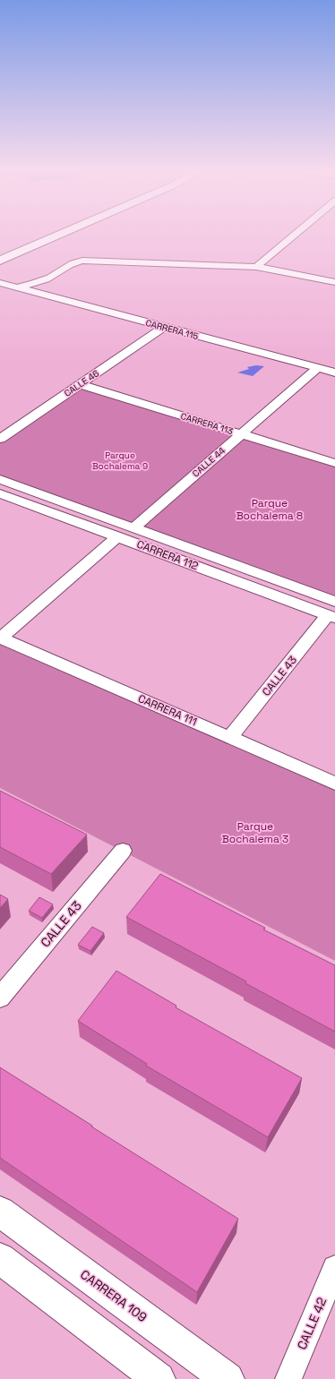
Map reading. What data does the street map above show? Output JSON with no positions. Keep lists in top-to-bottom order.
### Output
{
  "streets": {
    "main road": ["CARRERA 109"],
    "street": [
      "CARRERA 115",
      "CALLE 46",
      "CARRERA 113",
      "CALLE 44",
      "CARRERA 112",
      "CALLE 43",
      "CARRERA 111",
      "CALLE 42"
    ]
  },
  "crossings": [
    ["CARRERA 115", "CALLE 46"],
    ["CARRERA 115", "CALLE 44"],
    ["CALLE 46", "CARRERA 113"],
    ["CARRERA 113", "CALLE 44"],
    ["CALLE 44", "CARRERA 112"],
    ["CARRERA 112", "CALLE 43"],
    ["CALLE 43", "CARRERA 111"]
  ],
  "parks": ["Parque Bochalema 9", "Parque Bochalema 8", "Parque Bochalema 3"]
}
